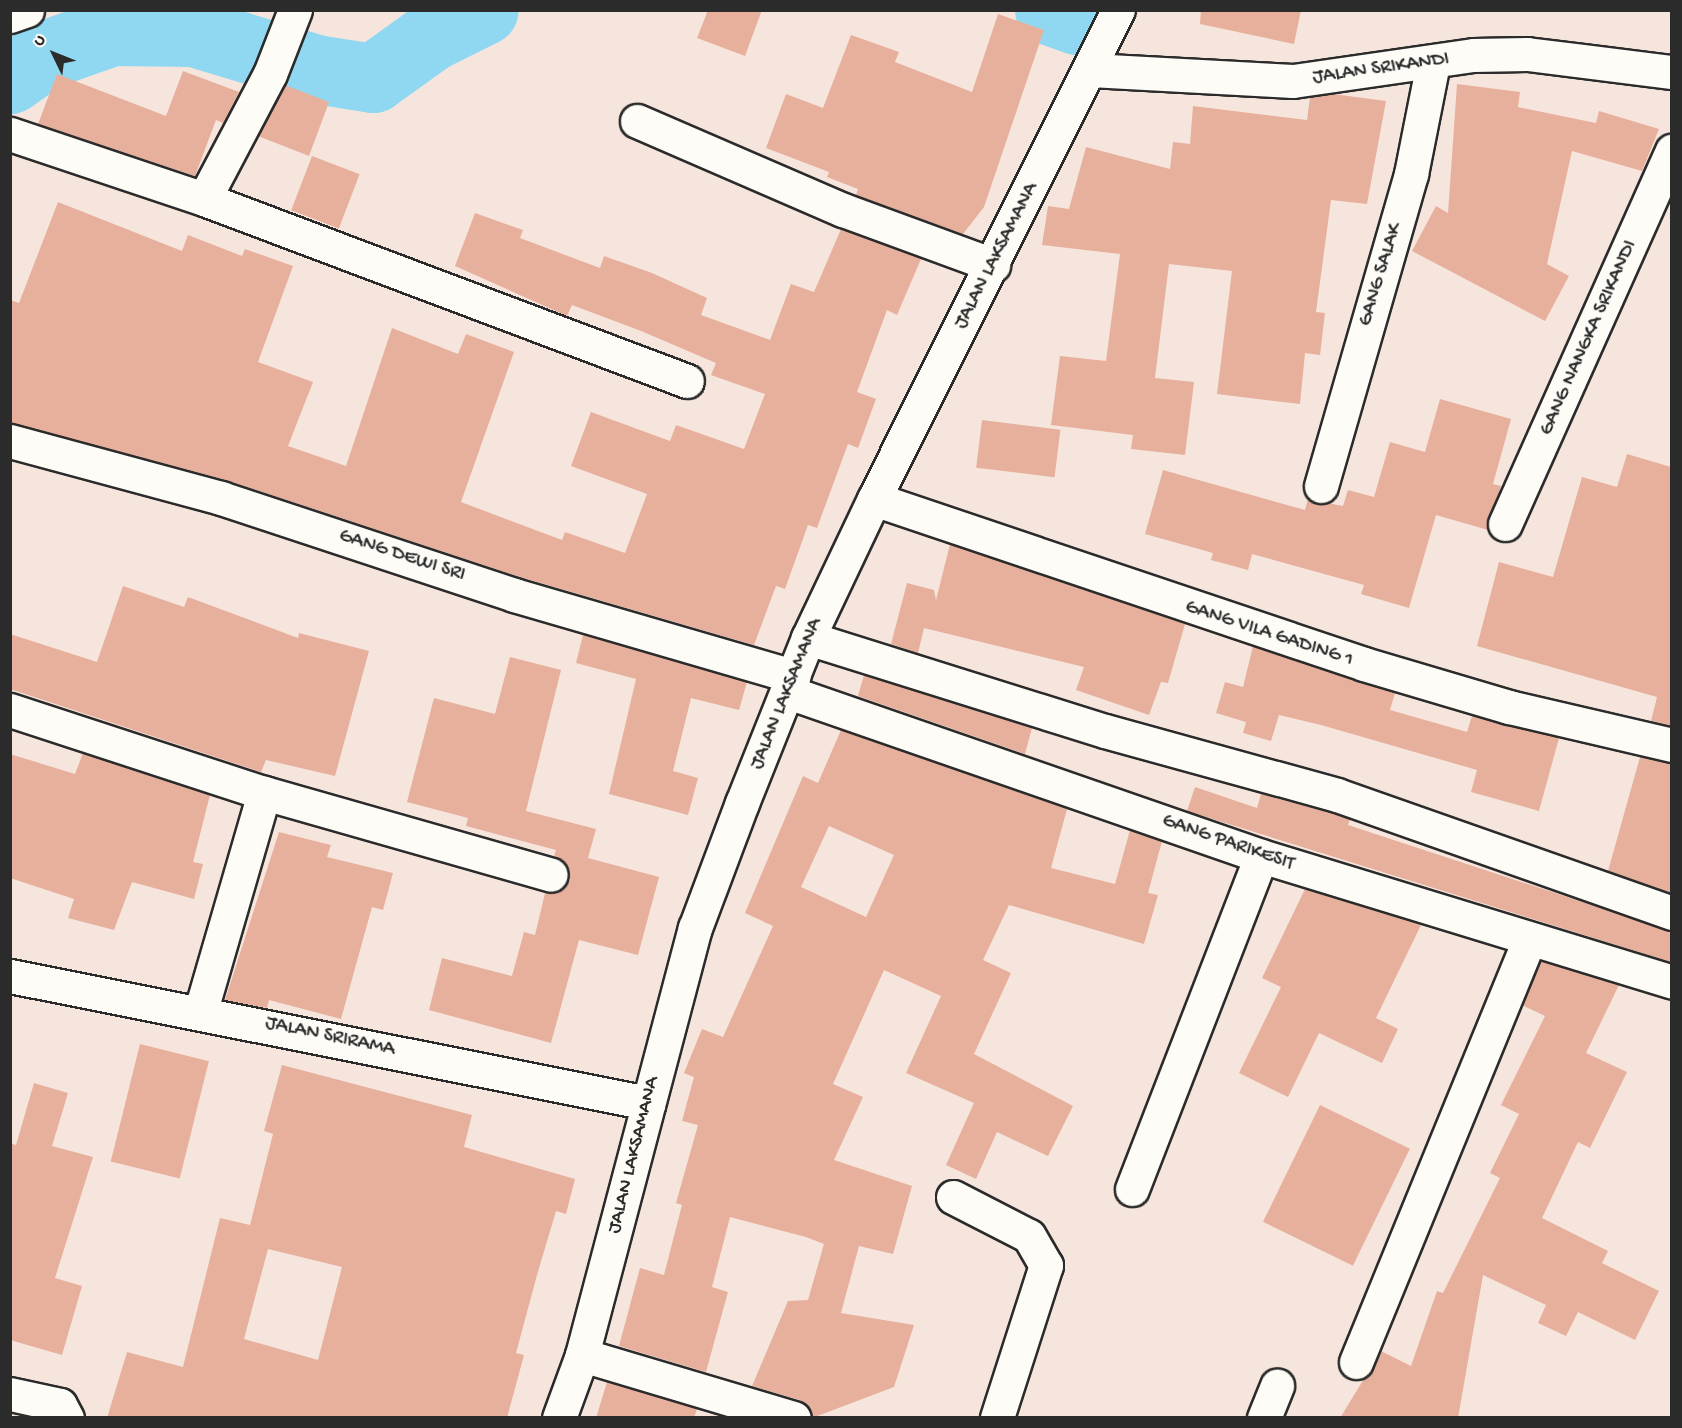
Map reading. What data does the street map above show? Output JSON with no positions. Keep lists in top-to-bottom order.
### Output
{
  "streets": {
    "street": [
      "JALAN SRIKANDI",
      "JALAN LAKSAMANA",
      "GANG SALAK",
      "GANG NANGKA SRIKANDI",
      "GANG DEWI SRI",
      "GANG VILA GADING 1",
      "GANG PARIKESIT",
      "JALAN SRIRAMA"
    ]
  },
  "crossings": [
    ["JALAN SRIKANDI", "JALAN LAKSAMANA"],
    ["JALAN SRIKANDI", "GANG SALAK"],
    ["JALAN LAKSAMANA", "GANG DEWI SRI"],
    ["JALAN LAKSAMANA", "GANG VILA GADING 1"],
    ["JALAN LAKSAMANA", "GANG PARIKESIT"],
    ["JALAN LAKSAMANA", "JALAN SRIRAMA"],
    ["GANG DEWI SRI", "GANG PARIKESIT"]
  ],
  "north": "top left"
}
